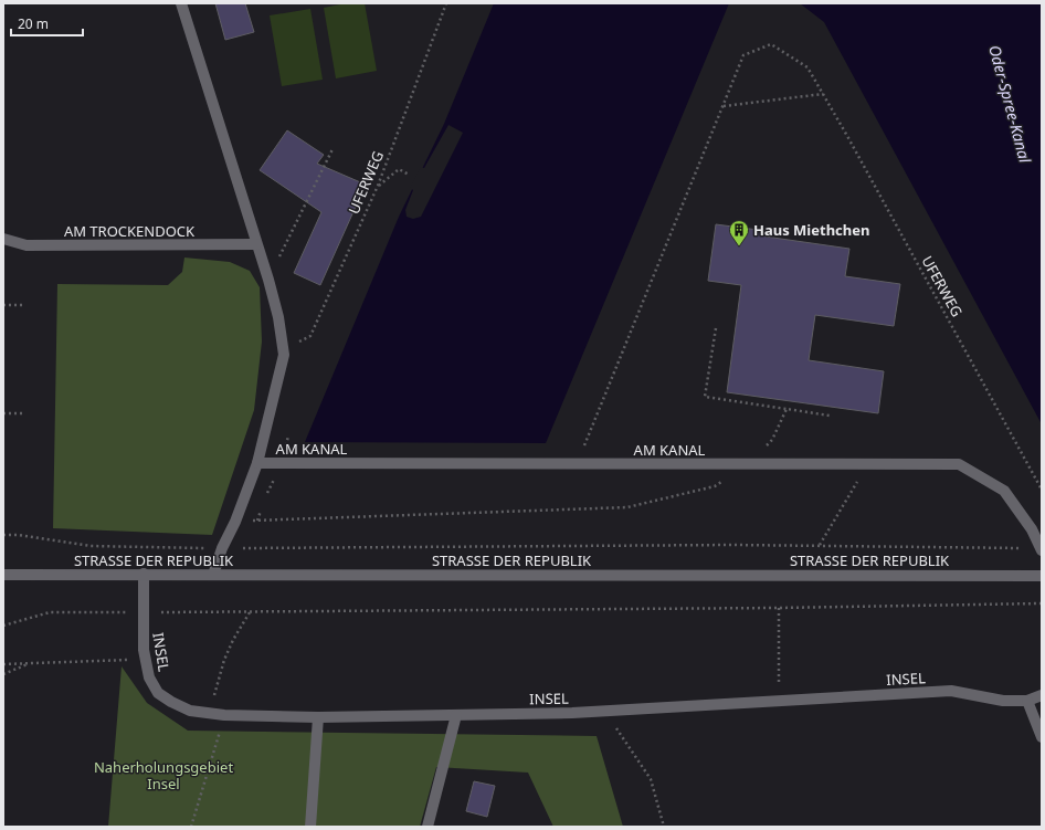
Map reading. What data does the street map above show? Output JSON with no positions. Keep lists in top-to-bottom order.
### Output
{
  "streets": {
    "street": [
      "AM TROCKENDOCK",
      "AM KANAL",
      "STRASSE DER REPUBLIK",
      "INSEL"
    ],
    "path": ["UFERWEG"]
  },
  "crossings": [
    ["UFERWEG", "AM KANAL"],
    ["STRASSE DER REPUBLIK", "INSEL"]
  ],
  "water": ["Oder-Spree-Kanal"],
  "parks": ["Naherholungsgebiet Insel"],
  "places": {
    "building": ["Haus Miethchen"]
  },
  "scale_bar": "20 m"
}
